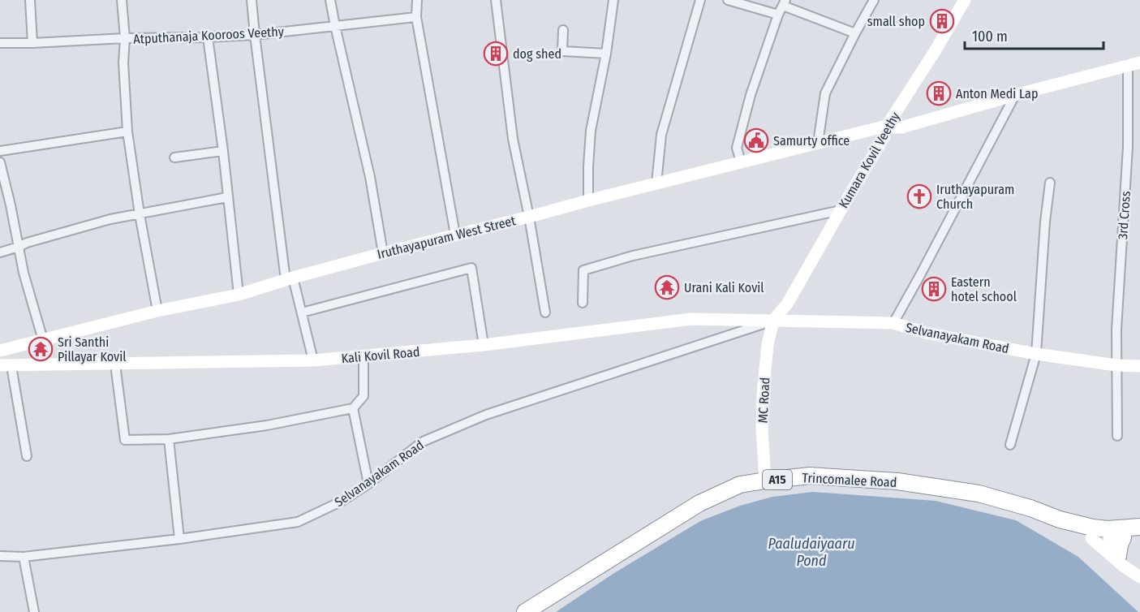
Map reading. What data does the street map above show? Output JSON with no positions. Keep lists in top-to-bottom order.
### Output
{
  "streets": {
    "highway": ["A15", "Trincomalee Road"],
    "main road": [
      "Kumara Kovil Veethy",
      "Iruthayapuram West Street",
      "Selvanayakam Road",
      "Kali Kovil Road",
      "MC Road"
    ],
    "street": ["Atputhanaja Kooroos Veethy", "3rd Cross"]
  },
  "crossings": [
    ["Kumara Kovil Veethy", "Iruthayapuram West Street"],
    ["Kumara Kovil Veethy", "Selvanayakam Road"],
    ["Kumara Kovil Veethy", "MC Road"],
    ["3rd Cross", "Iruthayapuram West Street"],
    ["3rd Cross", "Selvanayakam Road"],
    ["Selvanayakam Road", "Kali Kovil Road"],
    ["Selvanayakam Road", "MC Road"],
    ["MC Road", "Trincomalee Road"]
  ],
  "water": ["Paaludaiyaaru Pond"],
  "places": {
    "building": [
      "small shop",
      "dog shed",
      "Anton Medi Lap",
      "Eastern hotel school"
    ],
    "public building": ["Samurty office"],
    "church": ["Iruthayapuram Church"],
    "temple": ["Urani Kali Kovil", "Sri Santhi Pillayar Kovil"]
  },
  "scale_bar": "100 m"
}
